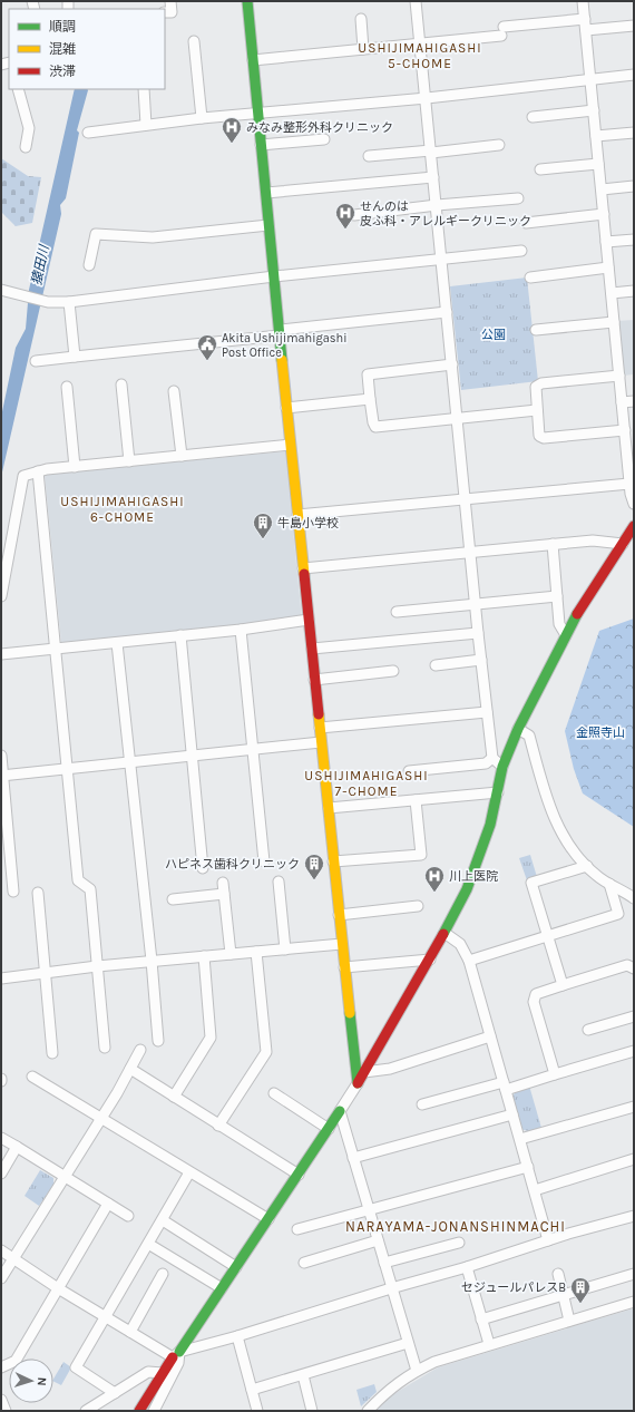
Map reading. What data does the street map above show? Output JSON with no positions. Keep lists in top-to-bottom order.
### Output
{
  "districts": [
    "USHIJIMAHIGASHI 5-CHOME",
    "USHIJIMAHIGASHI 6-CHOME",
    "USHIJIMAHIGASHI 7-CHOME",
    "NARAYAMA-JONANSHINMACHI"
  ],
  "water": ["猿田川"],
  "parks": ["公園", "金照寺山"],
  "places": {
    "hospital": ["みなみ整形外科クリニック", "せんのは 皮ふ科・アレルギークリニック", "川上医院"],
    "public building": ["Akita Ushijimahigashi Post Office"],
    "building": ["牛島小学校", "ハピネス歯科クリニック", "セジュールパレスB"]
  },
  "legend": ["順調", "混雑", "渋滞"],
  "north": "right"
}
